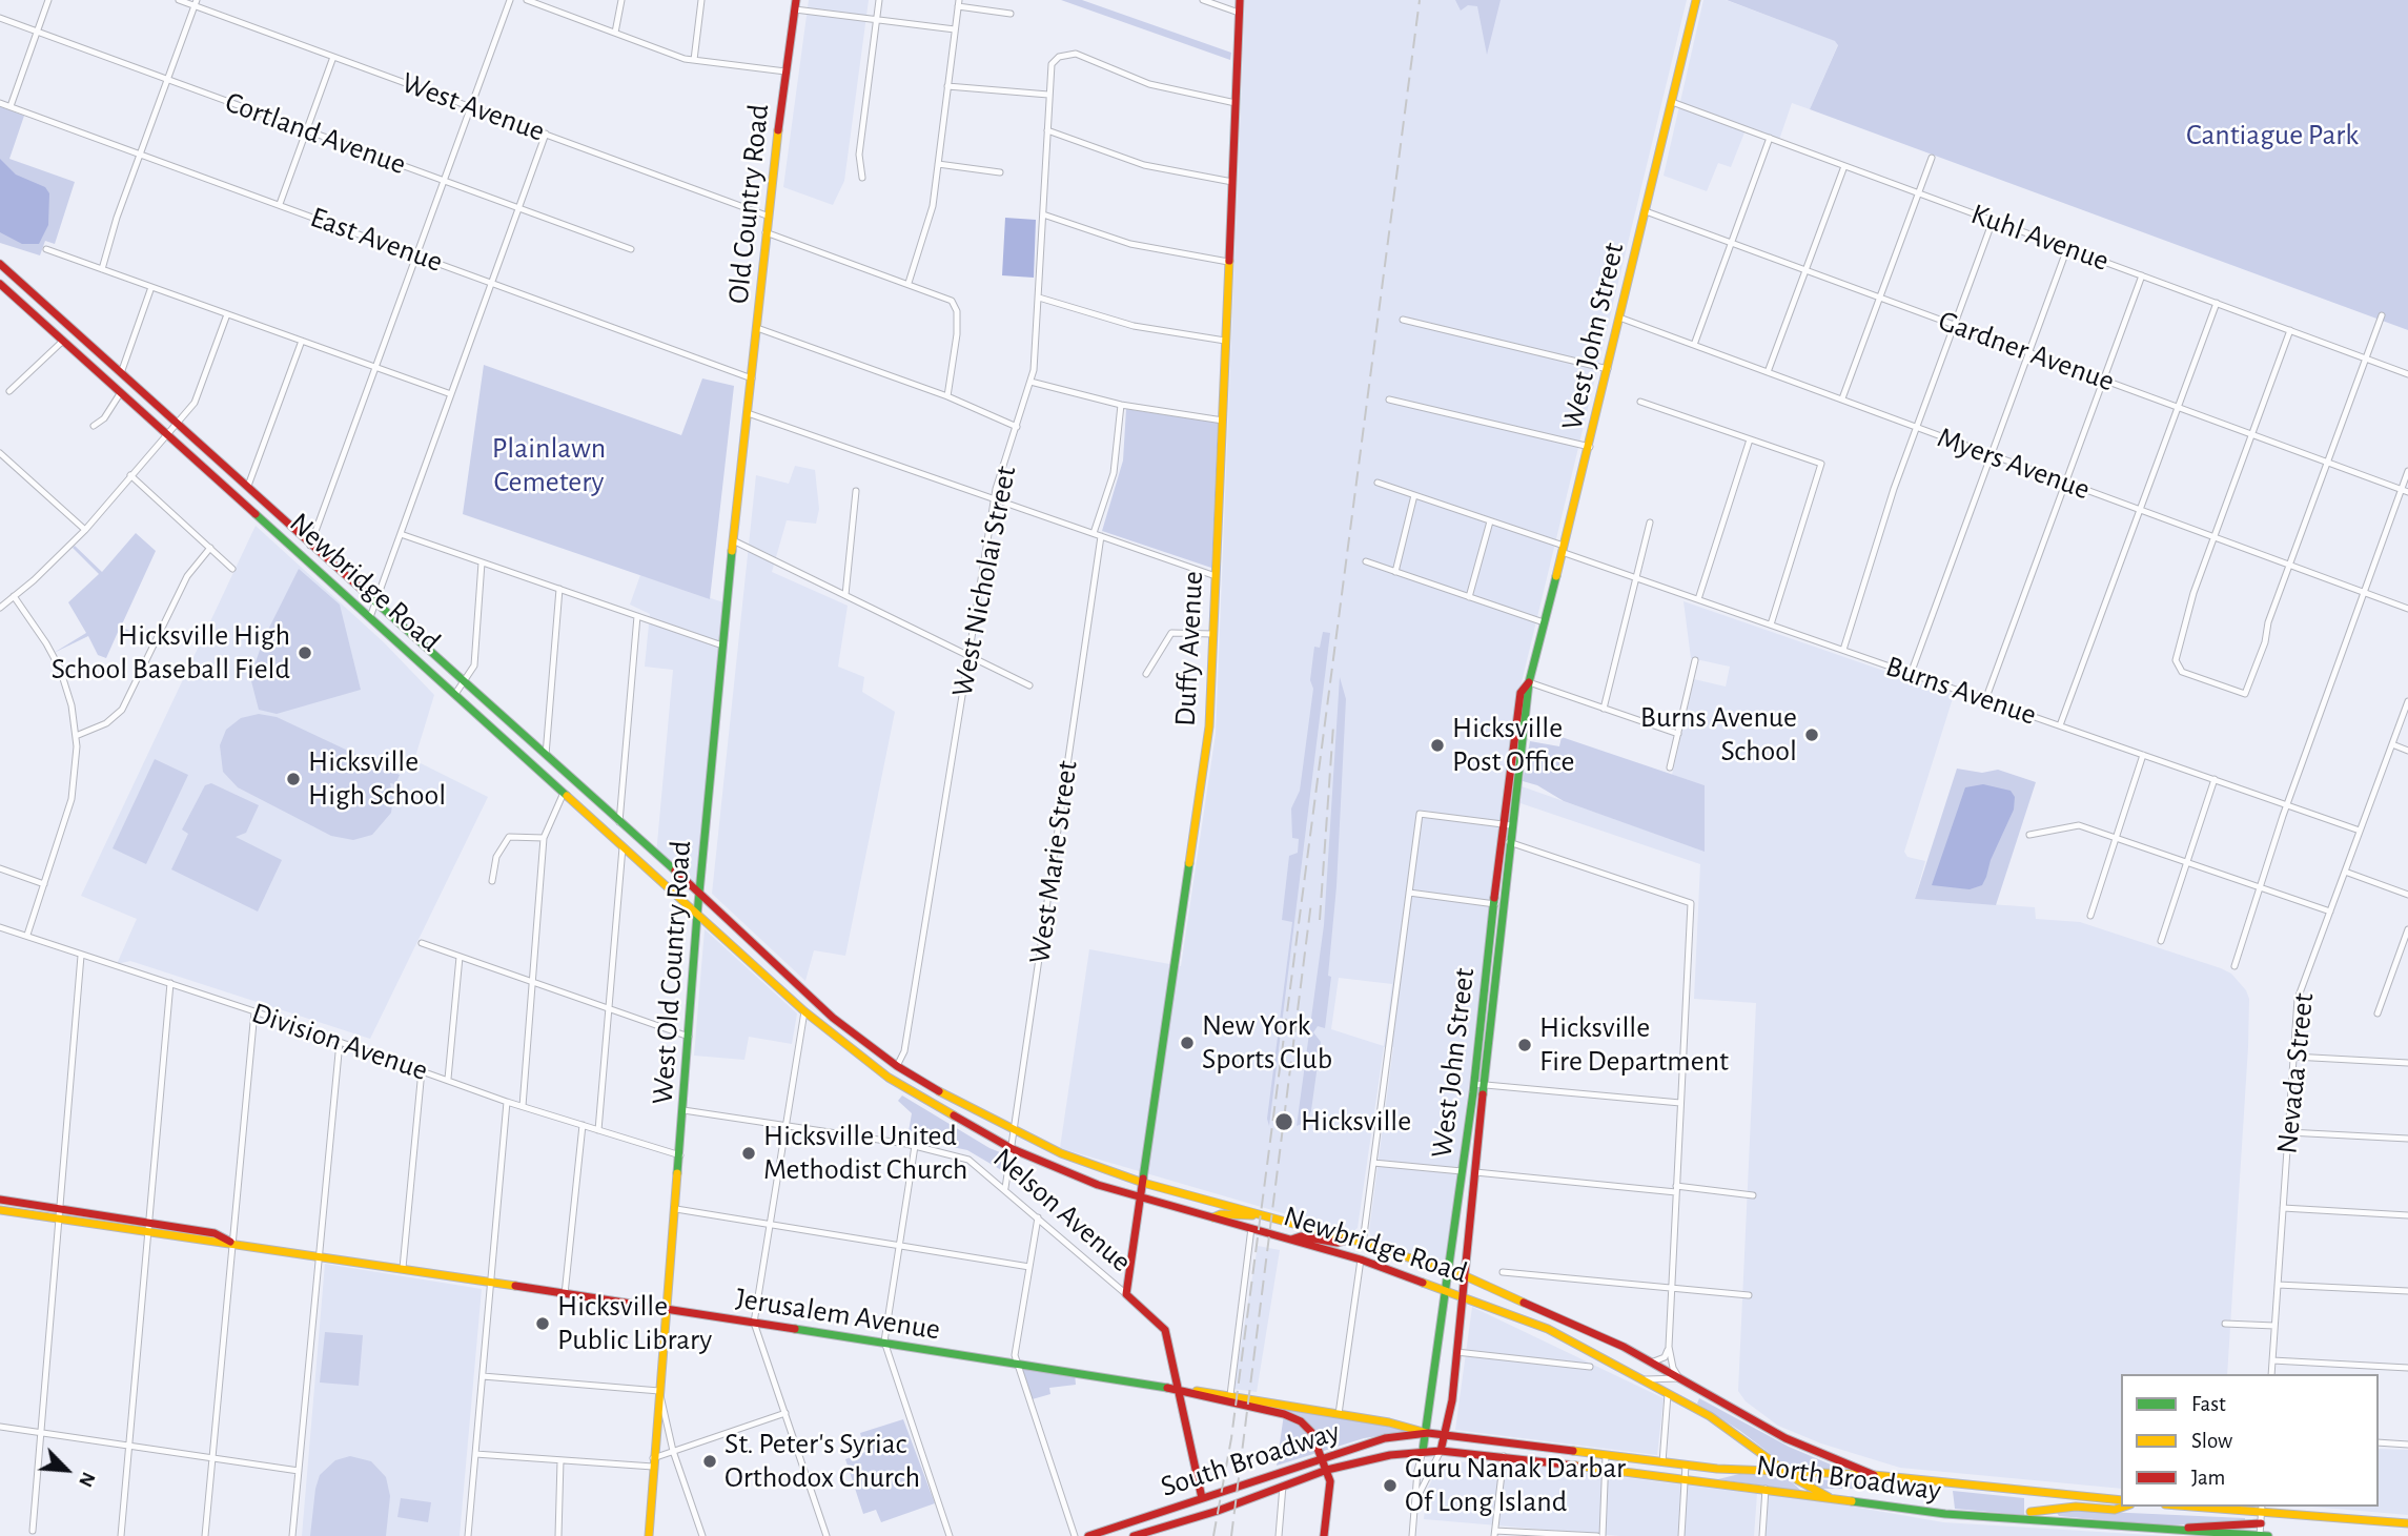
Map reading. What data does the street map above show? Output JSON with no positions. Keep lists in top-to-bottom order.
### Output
{
  "streets": {
    "main road": [
      "Old Country Road",
      "West John Street",
      "Newbridge Road",
      "Duffy Avenue",
      "West Old Country Road",
      "Nelson Avenue",
      "Jerusalem Avenue",
      "South Broadway",
      "North Broadway"
    ],
    "street": [
      "West Avenue",
      "Cortland Avenue",
      "Kuhl Avenue",
      "East Avenue",
      "Gardner Avenue",
      "Myers Avenue",
      "West Nicholai Street",
      "Burns Avenue",
      "West Marie Street",
      "Division Avenue",
      "Nevada Street"
    ]
  },
  "crossings": [
    ["West Avenue", "Old Country Road"],
    ["Old Country Road", "East Avenue"],
    ["Old Country Road", "West Old Country Road"],
    ["Kuhl Avenue", "West John Street"],
    ["West John Street", "Gardner Avenue"],
    ["West John Street", "Myers Avenue"],
    ["West John Street", "Newbridge Road"],
    ["West John Street", "Burns Avenue"],
    ["West John Street", "Jerusalem Avenue"],
    ["West John Street", "South Broadway"],
    ["West John Street", "North Broadway"],
    ["West Nicholai Street", "Newbridge Road"],
    ["West Nicholai Street", "Duffy Avenue"],
    ["Newbridge Road", "Duffy Avenue"],
    ["Newbridge Road", "West Marie Street"],
    ["Newbridge Road", "West Old Country Road"],
    ["Newbridge Road", "North Broadway"],
    ["Duffy Avenue", "Nelson Avenue"],
    ["Burns Avenue", "Nevada Street"],
    ["West Marie Street", "Nelson Avenue"],
    ["West Old Country Road", "Division Avenue"],
    ["West Old Country Road", "Nelson Avenue"],
    ["West Old Country Road", "Jerusalem Avenue"],
    ["Nelson Avenue", "Jerusalem Avenue"],
    ["Nelson Avenue", "South Broadway"],
    ["Jerusalem Avenue", "South Broadway"],
    ["Jerusalem Avenue", "North Broadway"],
    ["South Broadway", "North Broadway"]
  ],
  "parks": ["Cantiague Park", "Plainlawn Cemetery"],
  "places": [
    "Hicksville High School Baseball Field",
    "Burns Avenue School",
    "Hicksville Post Office",
    "Hicksville High School",
    "New York Sports Club",
    "Hicksville Fire Department",
    "Hicksville",
    "Hicksville United Methodist Church",
    "Hicksville Public Library",
    "St. Peter's Syriac Orthodox Church",
    "Guru Nanak Darbar Of Long Island"
  ],
  "legend": ["Fast", "Slow", "Jam"],
  "north": "bottom right"
}
